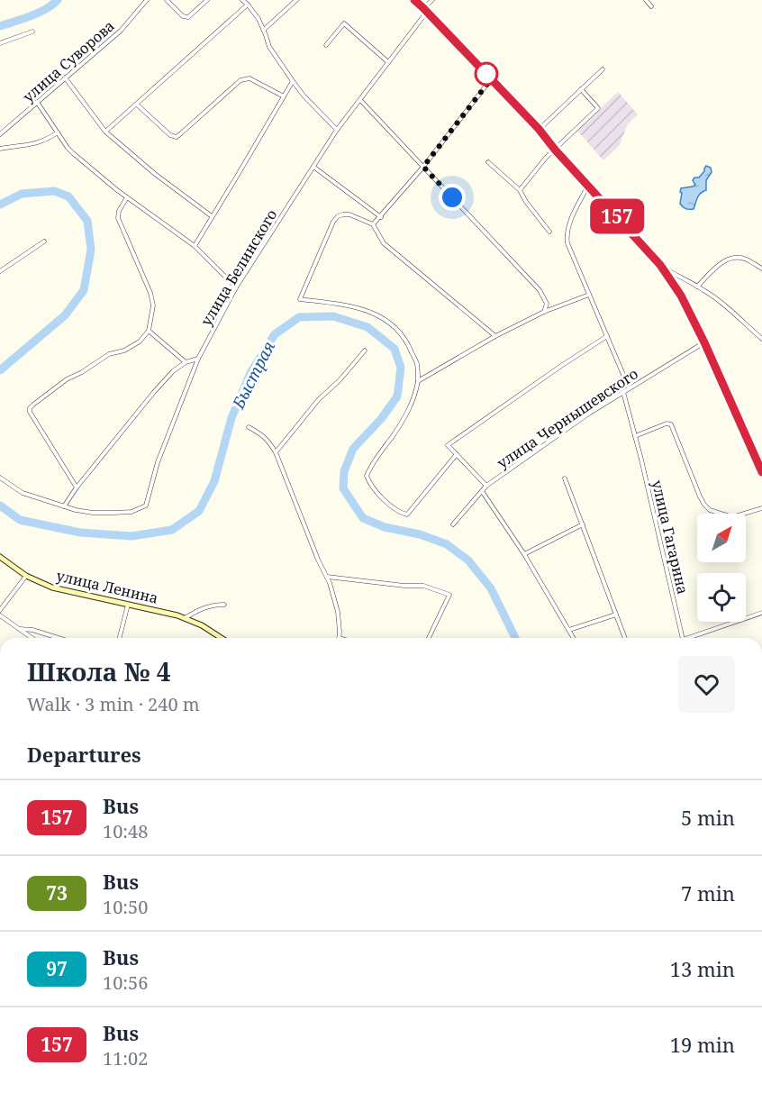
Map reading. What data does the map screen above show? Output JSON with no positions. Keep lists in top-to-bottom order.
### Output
{
  "streets": {
    "street": [
      "улица Суворова",
      "улица Белинского",
      "улица Чернышевского",
      "улица Гагарина",
      "улица Ленина"
    ]
  },
  "crossings": [
    ["улица Чернышевского", "улица Гагарина"]
  ],
  "water": ["Быстрая"],
  "lines": ["bus line 157"],
  "north": "top right",
  "page": {
    "on_map": "157",
    "heading": [
      ["Школа № 4", "Walk · 3 min · 240 m"],
      "Departures"
    ],
    "list": [
      {
        "mark": "157",
        "name": "Bus",
        "note": "10:48",
        "value": "5 min"
      },
      {
        "mark": "73",
        "name": "Bus",
        "note": "10:50",
        "value": "7 min"
      },
      {
        "mark": "97",
        "name": "Bus",
        "note": "10:56",
        "value": "13 min"
      },
      {
        "mark": "157",
        "name": "Bus",
        "note": "11:02",
        "value": "19 min"
      }
    ]
  }
}
